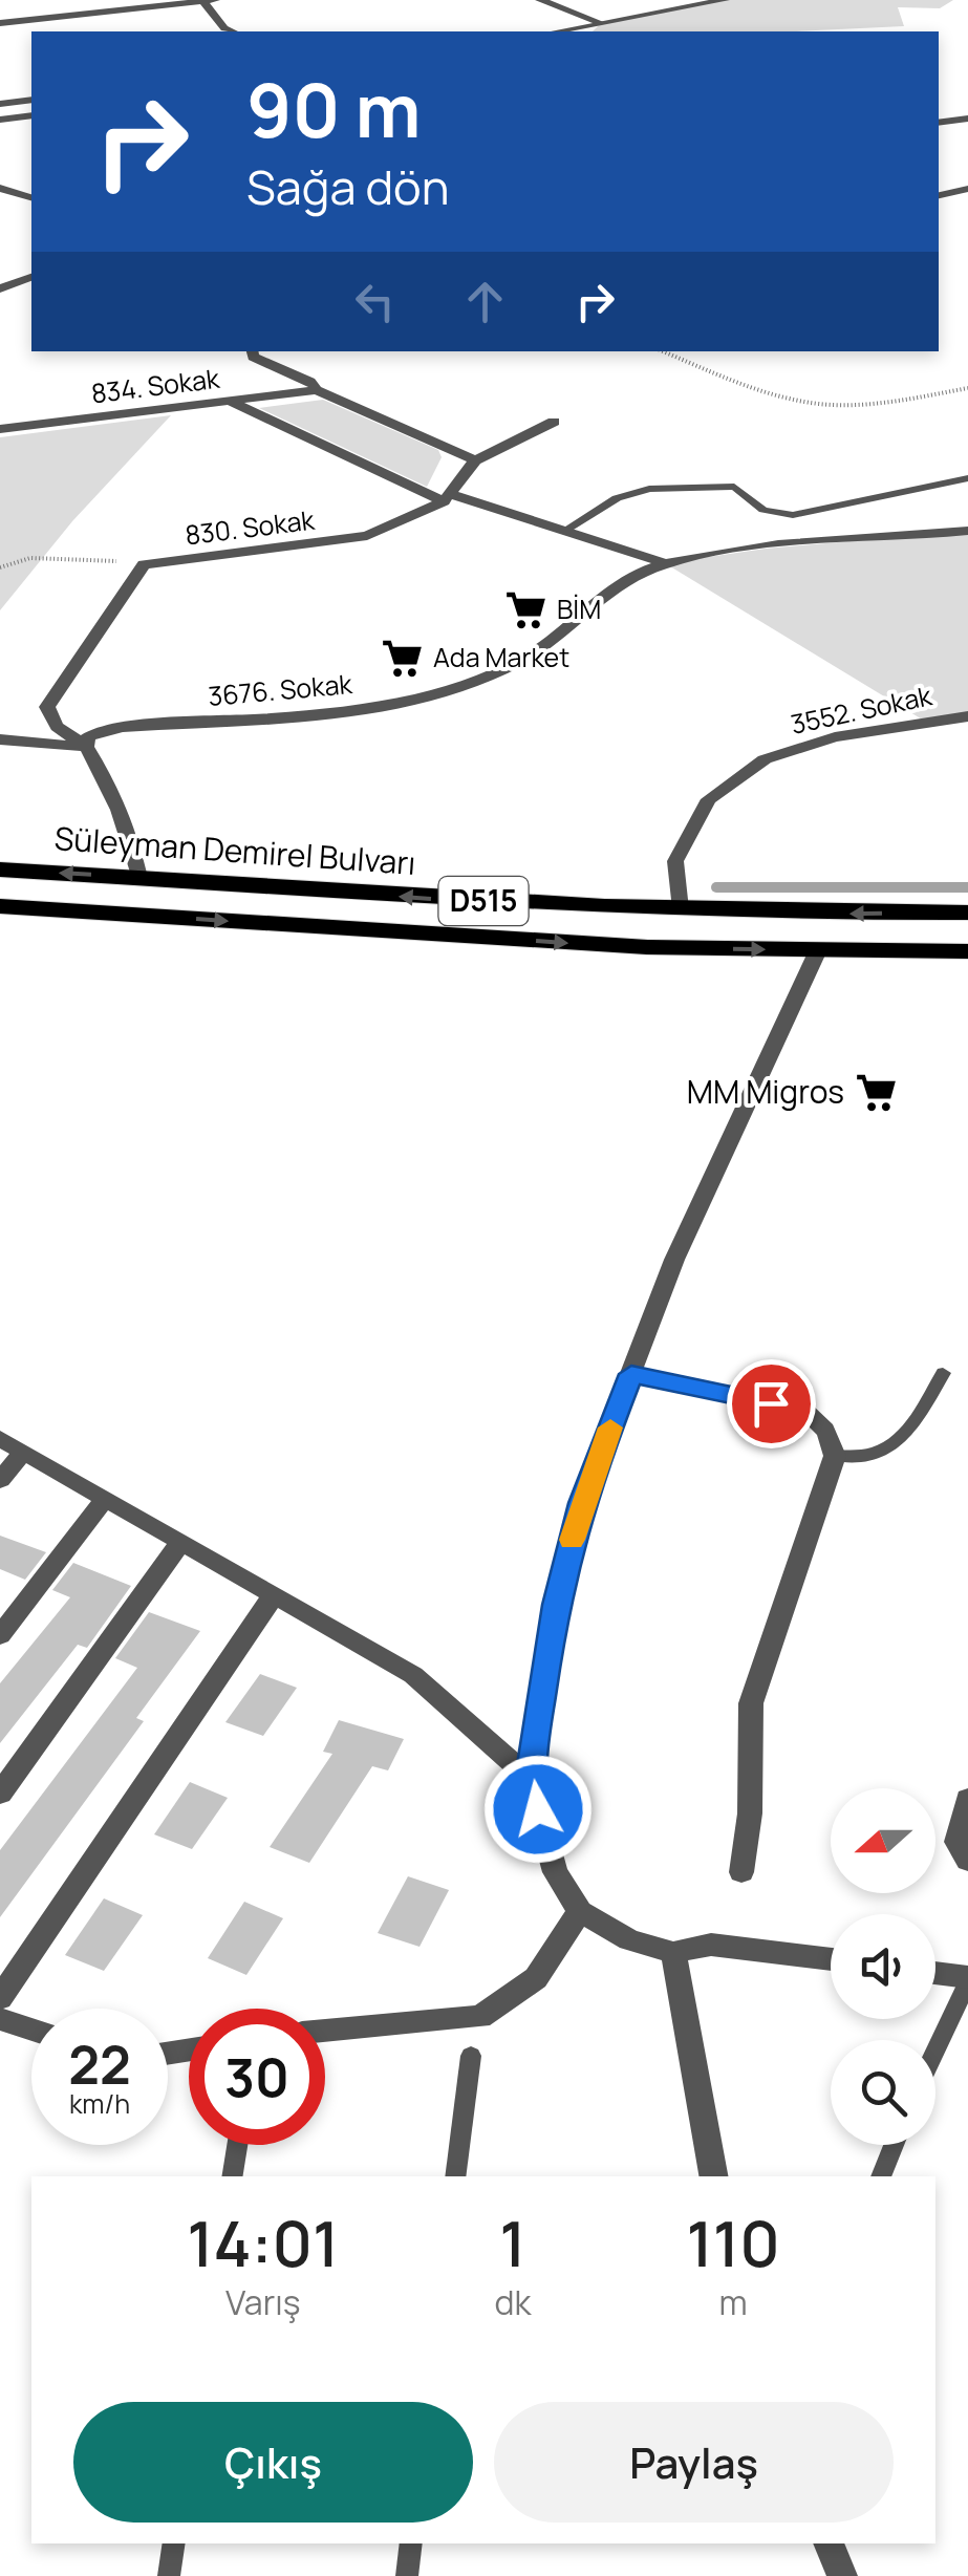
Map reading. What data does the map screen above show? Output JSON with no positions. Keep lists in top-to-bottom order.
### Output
{
  "streets": {
    "highway": ["Süleyman Demirel Bulvarı", "D515"],
    "street": [
      "834. Sokak",
      "830. Sokak",
      "3676. Sokak",
      "3552. Sokak"
    ]
  },
  "crossings": [
    ["830. Sokak", "3676. Sokak"],
    ["3552. Sokak", "Süleyman Demirel Bulvarı"]
  ],
  "places": {
    "supermarket": ["BİM", "Ada Market", "MM Migros"]
  },
  "north": "left",
  "page": {
    "turn": ["90 m", "Sağa dön"],
    "speed": "22 km/h",
    "limit": "30",
    "eta": [
      "14:01",
      "Varış",
      "1",
      "dk",
      "110",
      "m"
    ],
    "buttons": ["Çıkış", "Paylaş"]
  }
}
